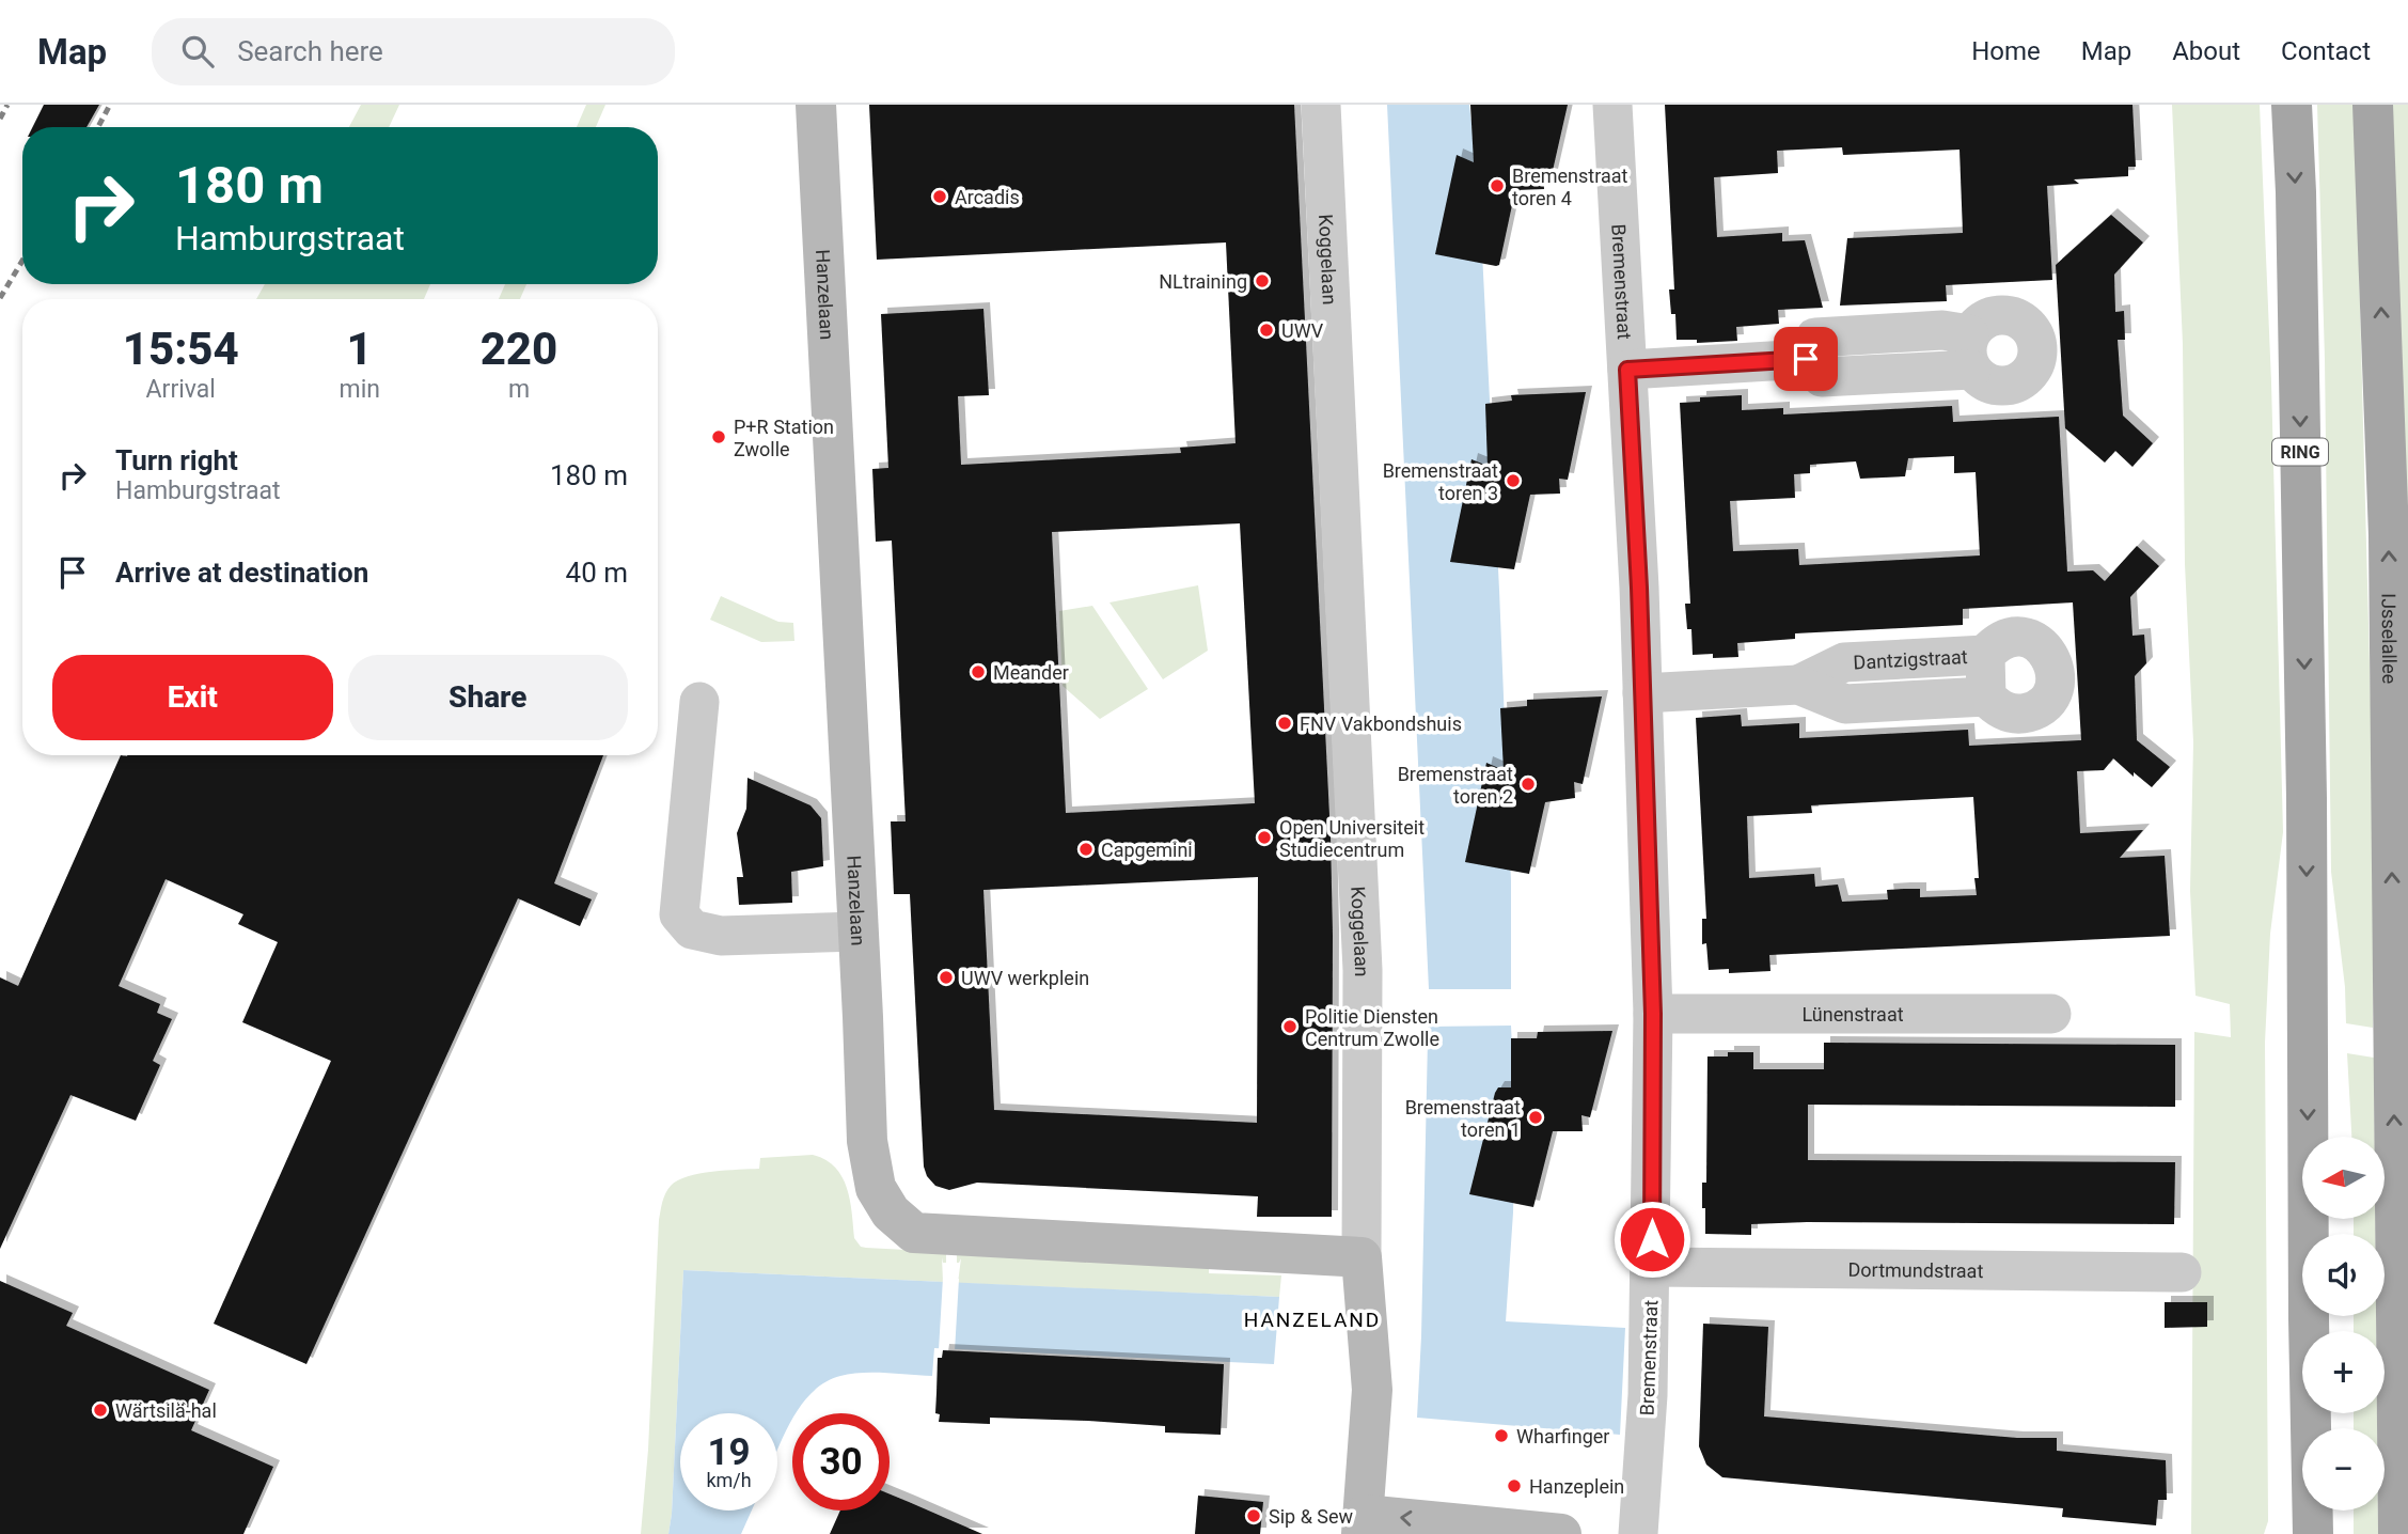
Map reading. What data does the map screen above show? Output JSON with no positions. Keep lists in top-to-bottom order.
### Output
{
  "streets": {
    "main road": ["RING", "IJsselallee"],
    "street": [
      "Koggelaan",
      "Bremenstraat",
      "Hanzelaan",
      "Dantzigstraat",
      "Lünenstraat",
      "Dortmundstraat"
    ]
  },
  "crossings": [
    ["Koggelaan", "Hanzelaan"],
    ["Bremenstraat", "Dantzigstraat"],
    ["Bremenstraat", "Lünenstraat"],
    ["Bremenstraat", "Dortmundstraat"]
  ],
  "districts": ["HANZELAND"],
  "places": [
    "Bremenstraat toren 4",
    "Arcadis",
    "NLtraining",
    "UWV",
    "P+R Station Zwolle",
    "Bremenstraat toren 3",
    "Meander",
    "FNV Vakbondshuis",
    "Bremenstraat toren 2",
    "Open Universiteit Studiecentrum",
    "Capgemini",
    "UWV werkplein",
    "Politie Diensten Centrum Zwolle",
    "Bremenstraat toren 1",
    "Wärtsilä-hal",
    "Wharfinger",
    "Hanzeplein",
    "Sip & Sew"
  ],
  "north": "left",
  "page": {
    "header": "Map",
    "search": "Search here",
    "nav": [
      "Home",
      "Map",
      "About",
      "Contact"
    ],
    "turn": ["180 m", "Hamburgstraat"],
    "eta": [
      "15:54",
      "Arrival",
      "1",
      "min",
      "220",
      "m"
    ],
    "list": [
      {
        "name": "Turn right",
        "note": "Hamburgstraat",
        "value": "180 m"
      },
      {
        "name": "Arrive at destination",
        "value": "40 m"
      }
    ],
    "buttons": ["Exit", "Share"],
    "map_buttons": ["+", "−"],
    "speed": "19 km/h",
    "limit": "30"
  }
}
